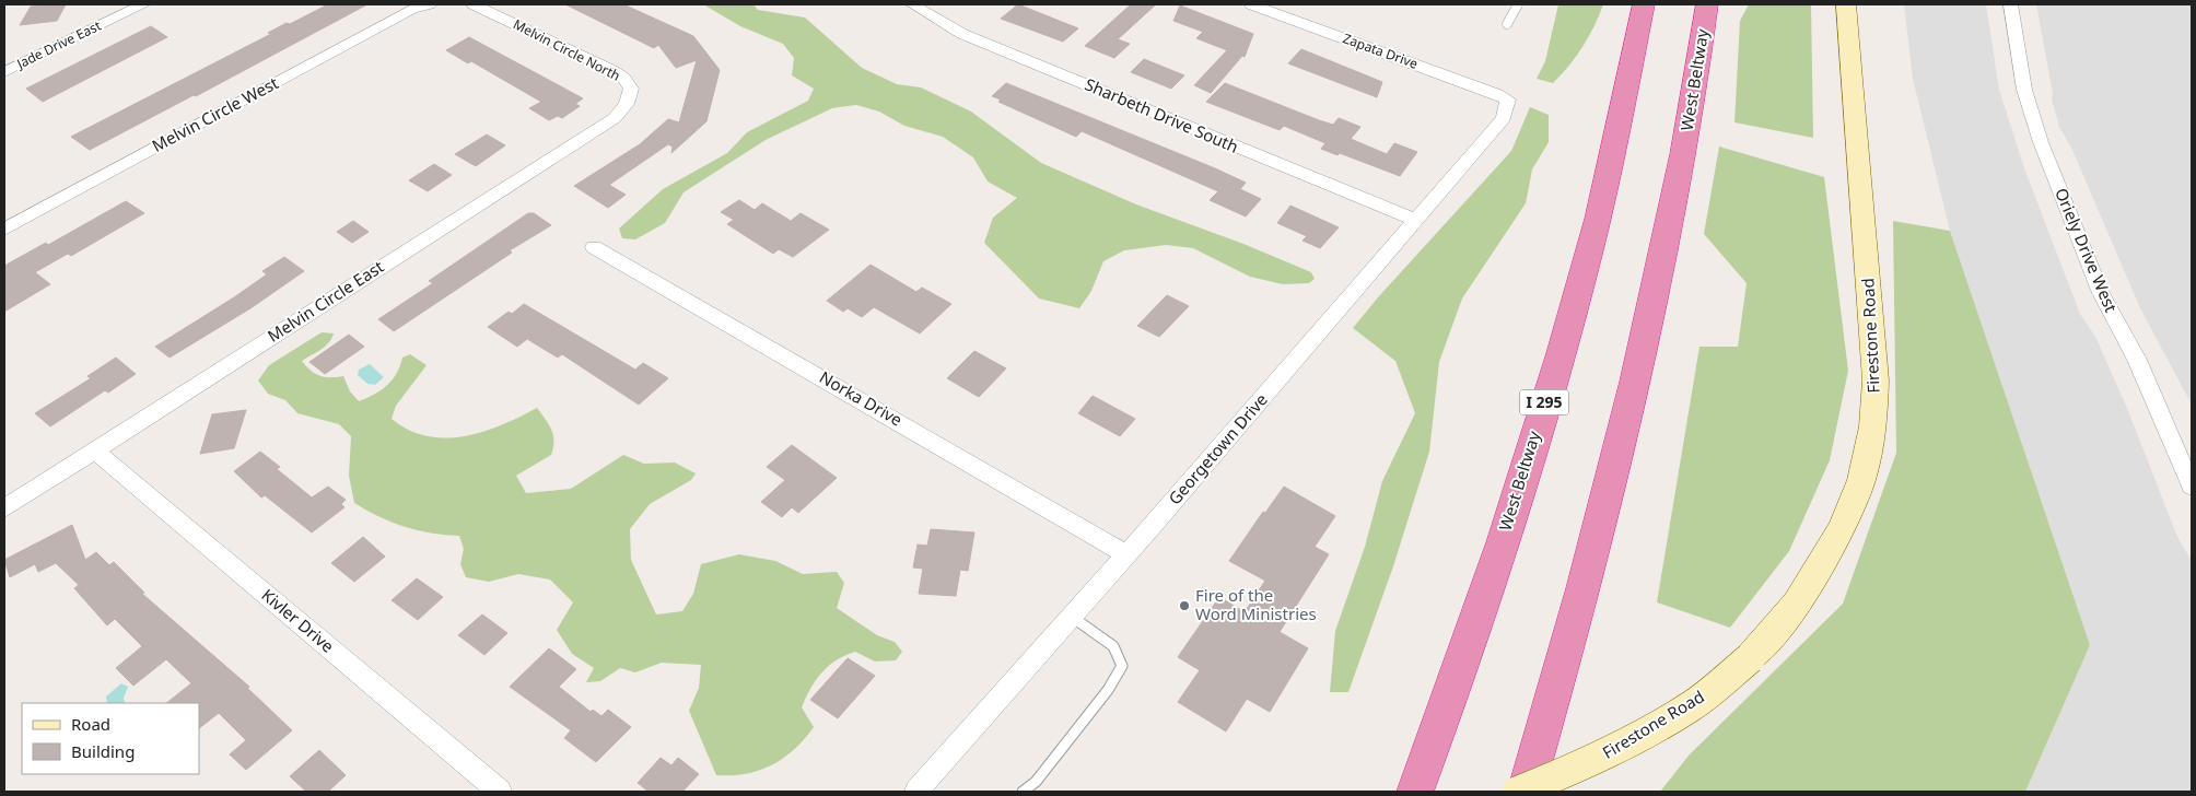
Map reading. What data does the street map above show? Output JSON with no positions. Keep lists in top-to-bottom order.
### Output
{
  "streets": {
    "highway": ["West Beltway", "I 295"],
    "street": [
      "Jade Drive East",
      "Melvin Circle North",
      "Zapata Drive",
      "Melvin Circle West",
      "Sharbeth Drive South",
      "Oriely Drive West",
      "Melvin Circle East",
      "Firestone Road",
      "Norka Drive",
      "Georgetown Drive",
      "Kivler Drive"
    ]
  },
  "crossings": [
    ["Melvin Circle North", "Melvin Circle East"],
    ["Zapata Drive", "Georgetown Drive"],
    ["Sharbeth Drive South", "Georgetown Drive"],
    ["Melvin Circle East", "Kivler Drive"],
    ["Norka Drive", "Georgetown Drive"]
  ],
  "places": ["Fire of the Word Ministries"],
  "legend": ["Road", "Building"]
}
